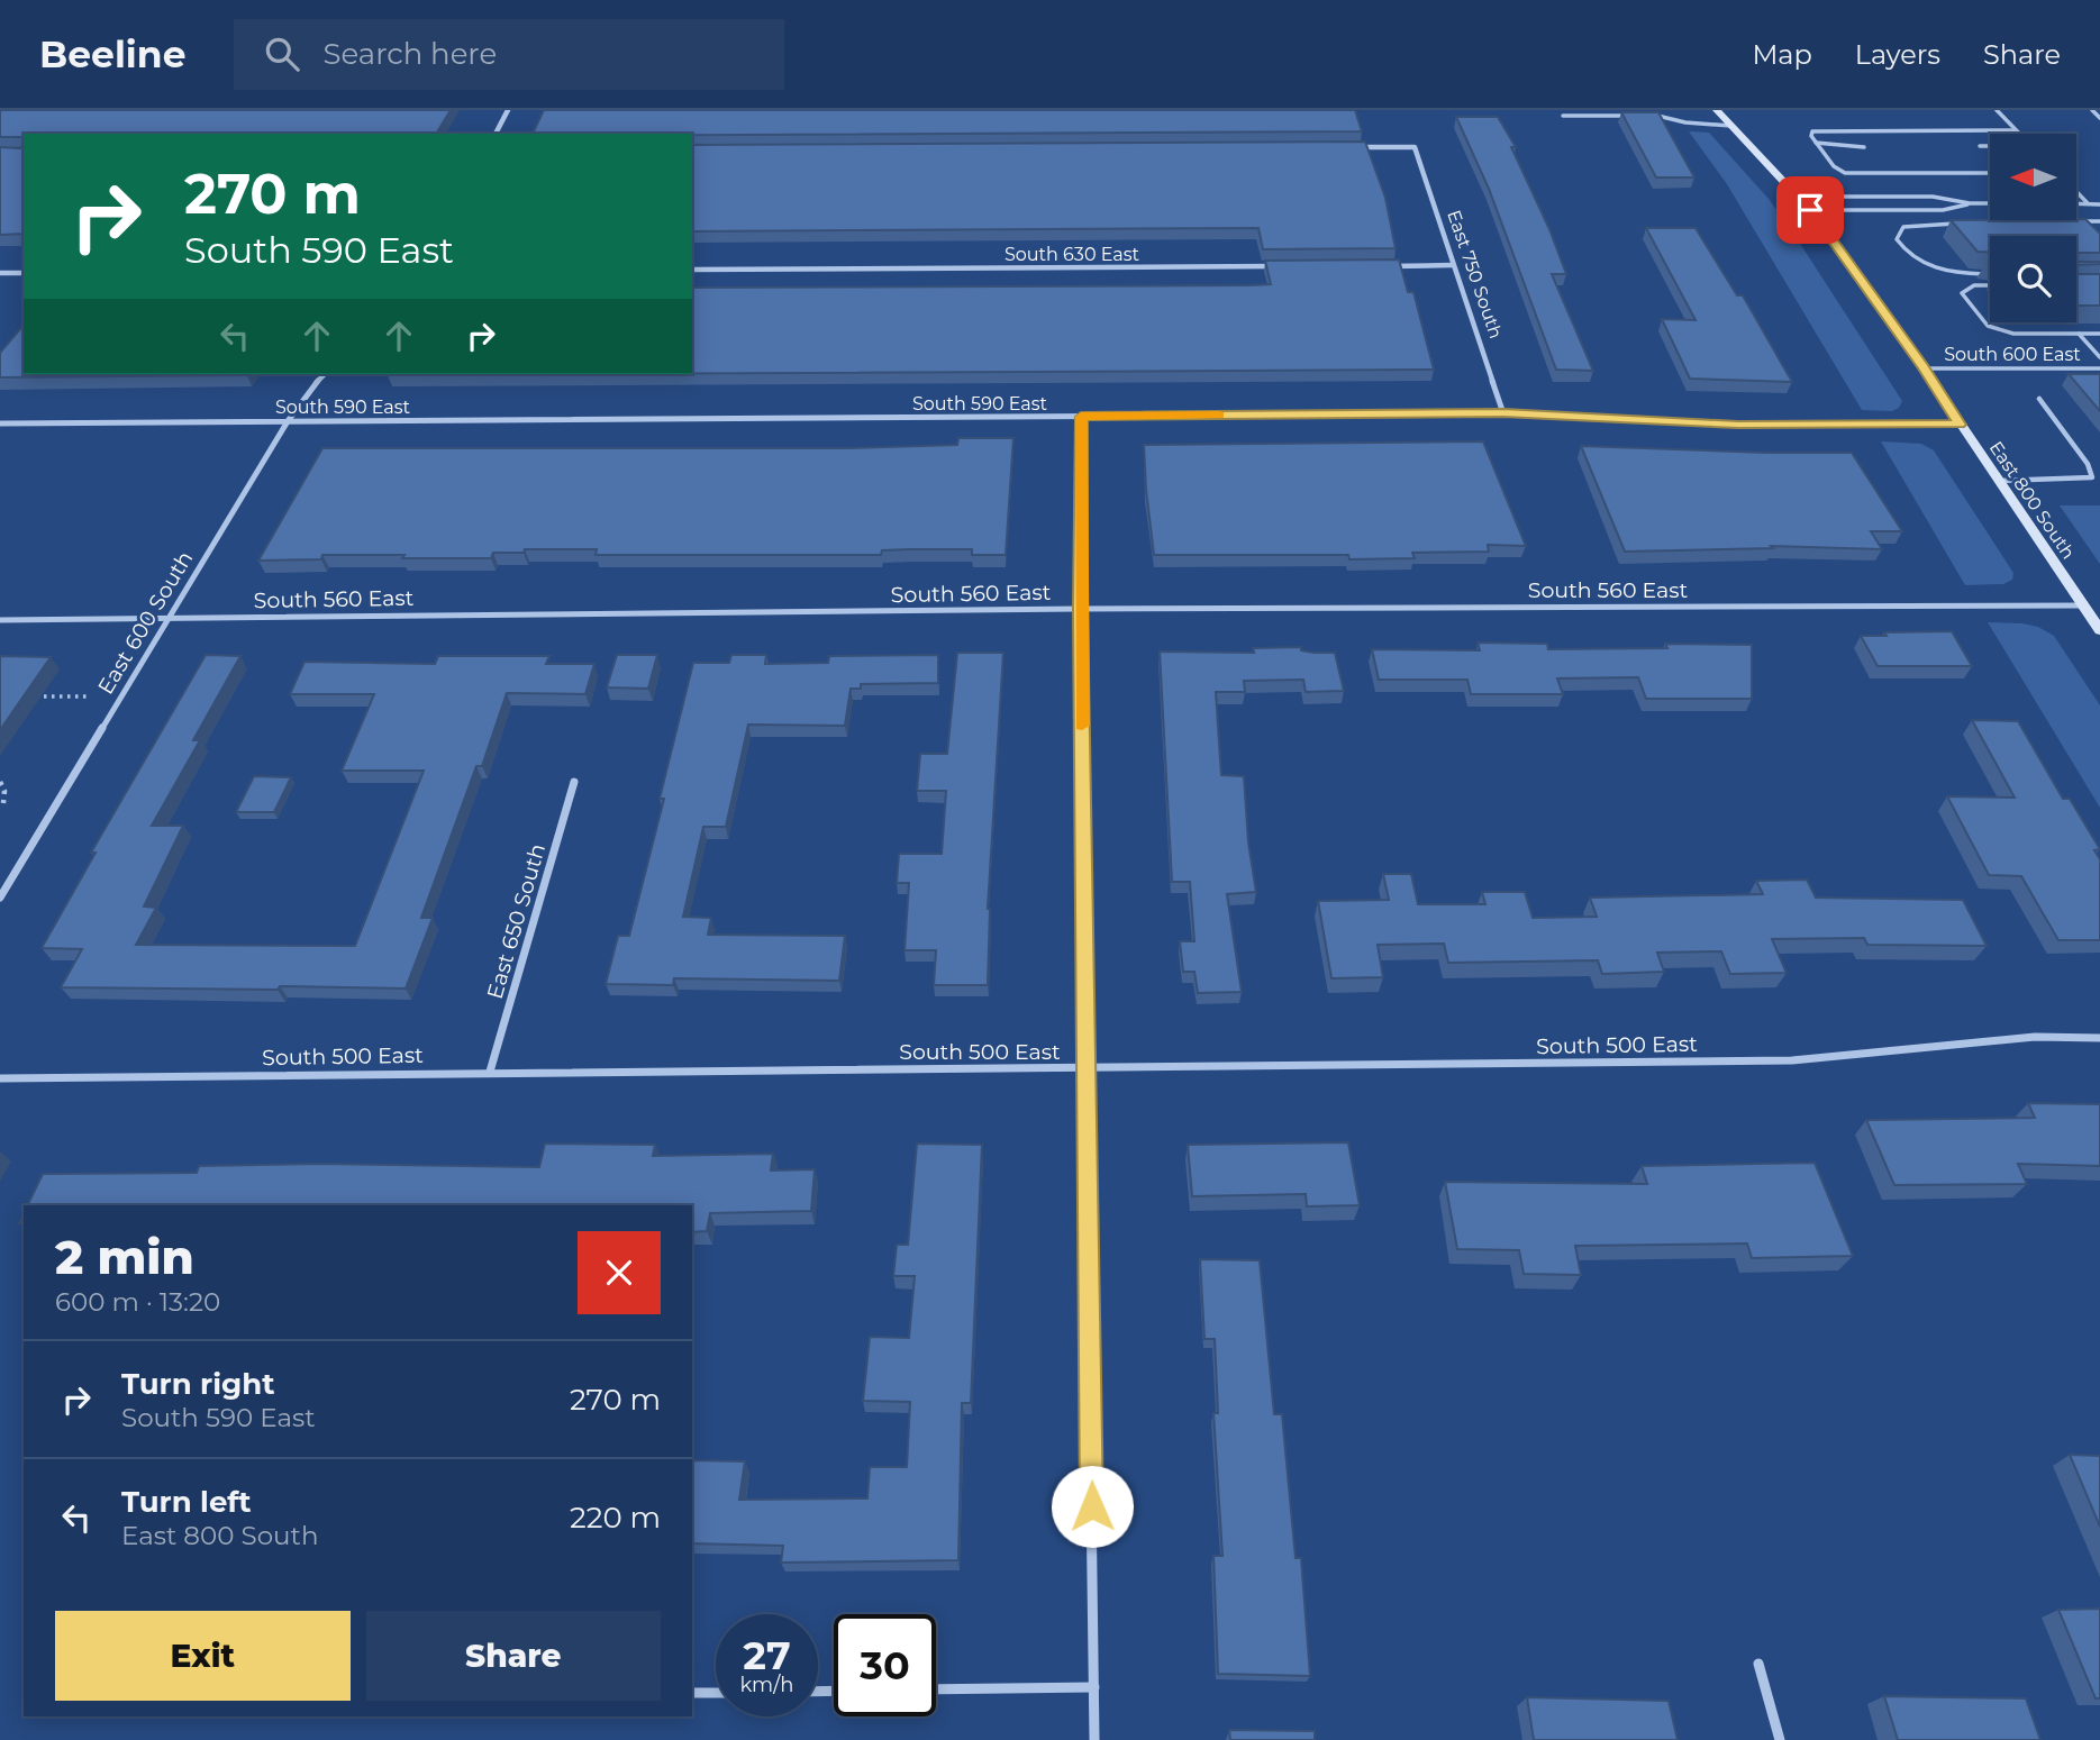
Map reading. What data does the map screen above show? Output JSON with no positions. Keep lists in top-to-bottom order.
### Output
{
  "streets": {
    "main road": ["East 800 South"],
    "street": [
      "South 630 East",
      "East 750 South",
      "South 590 East",
      "South 560 East",
      "East 600 South",
      "East 650 South",
      "South 500 East"
    ],
    "lane": ["South 600 East"]
  },
  "crossings": [
    ["East 750 South", "South 590 East"],
    ["South 600 East", "East 800 South"],
    ["South 590 East", "East 800 South"],
    ["South 590 East", "East 600 South"],
    ["East 800 South", "South 560 East"],
    ["South 560 East", "East 600 South"],
    ["East 650 South", "South 500 East"]
  ],
  "north": "left",
  "page": {
    "header": "Beeline",
    "search": "Search here",
    "nav": ["Map", "Layers", "Share"],
    "turn": ["270 m", "South 590 East"],
    "heading": ["2 min", "600 m · 13:20"],
    "list": [
      {
        "name": "Turn right",
        "note": "South 590 East",
        "value": "270 m"
      },
      {
        "name": "Turn left",
        "note": "East 800 South",
        "value": "220 m"
      }
    ],
    "buttons": ["Exit", "Share"],
    "speed": "27 km/h",
    "limit": "30"
  }
}
